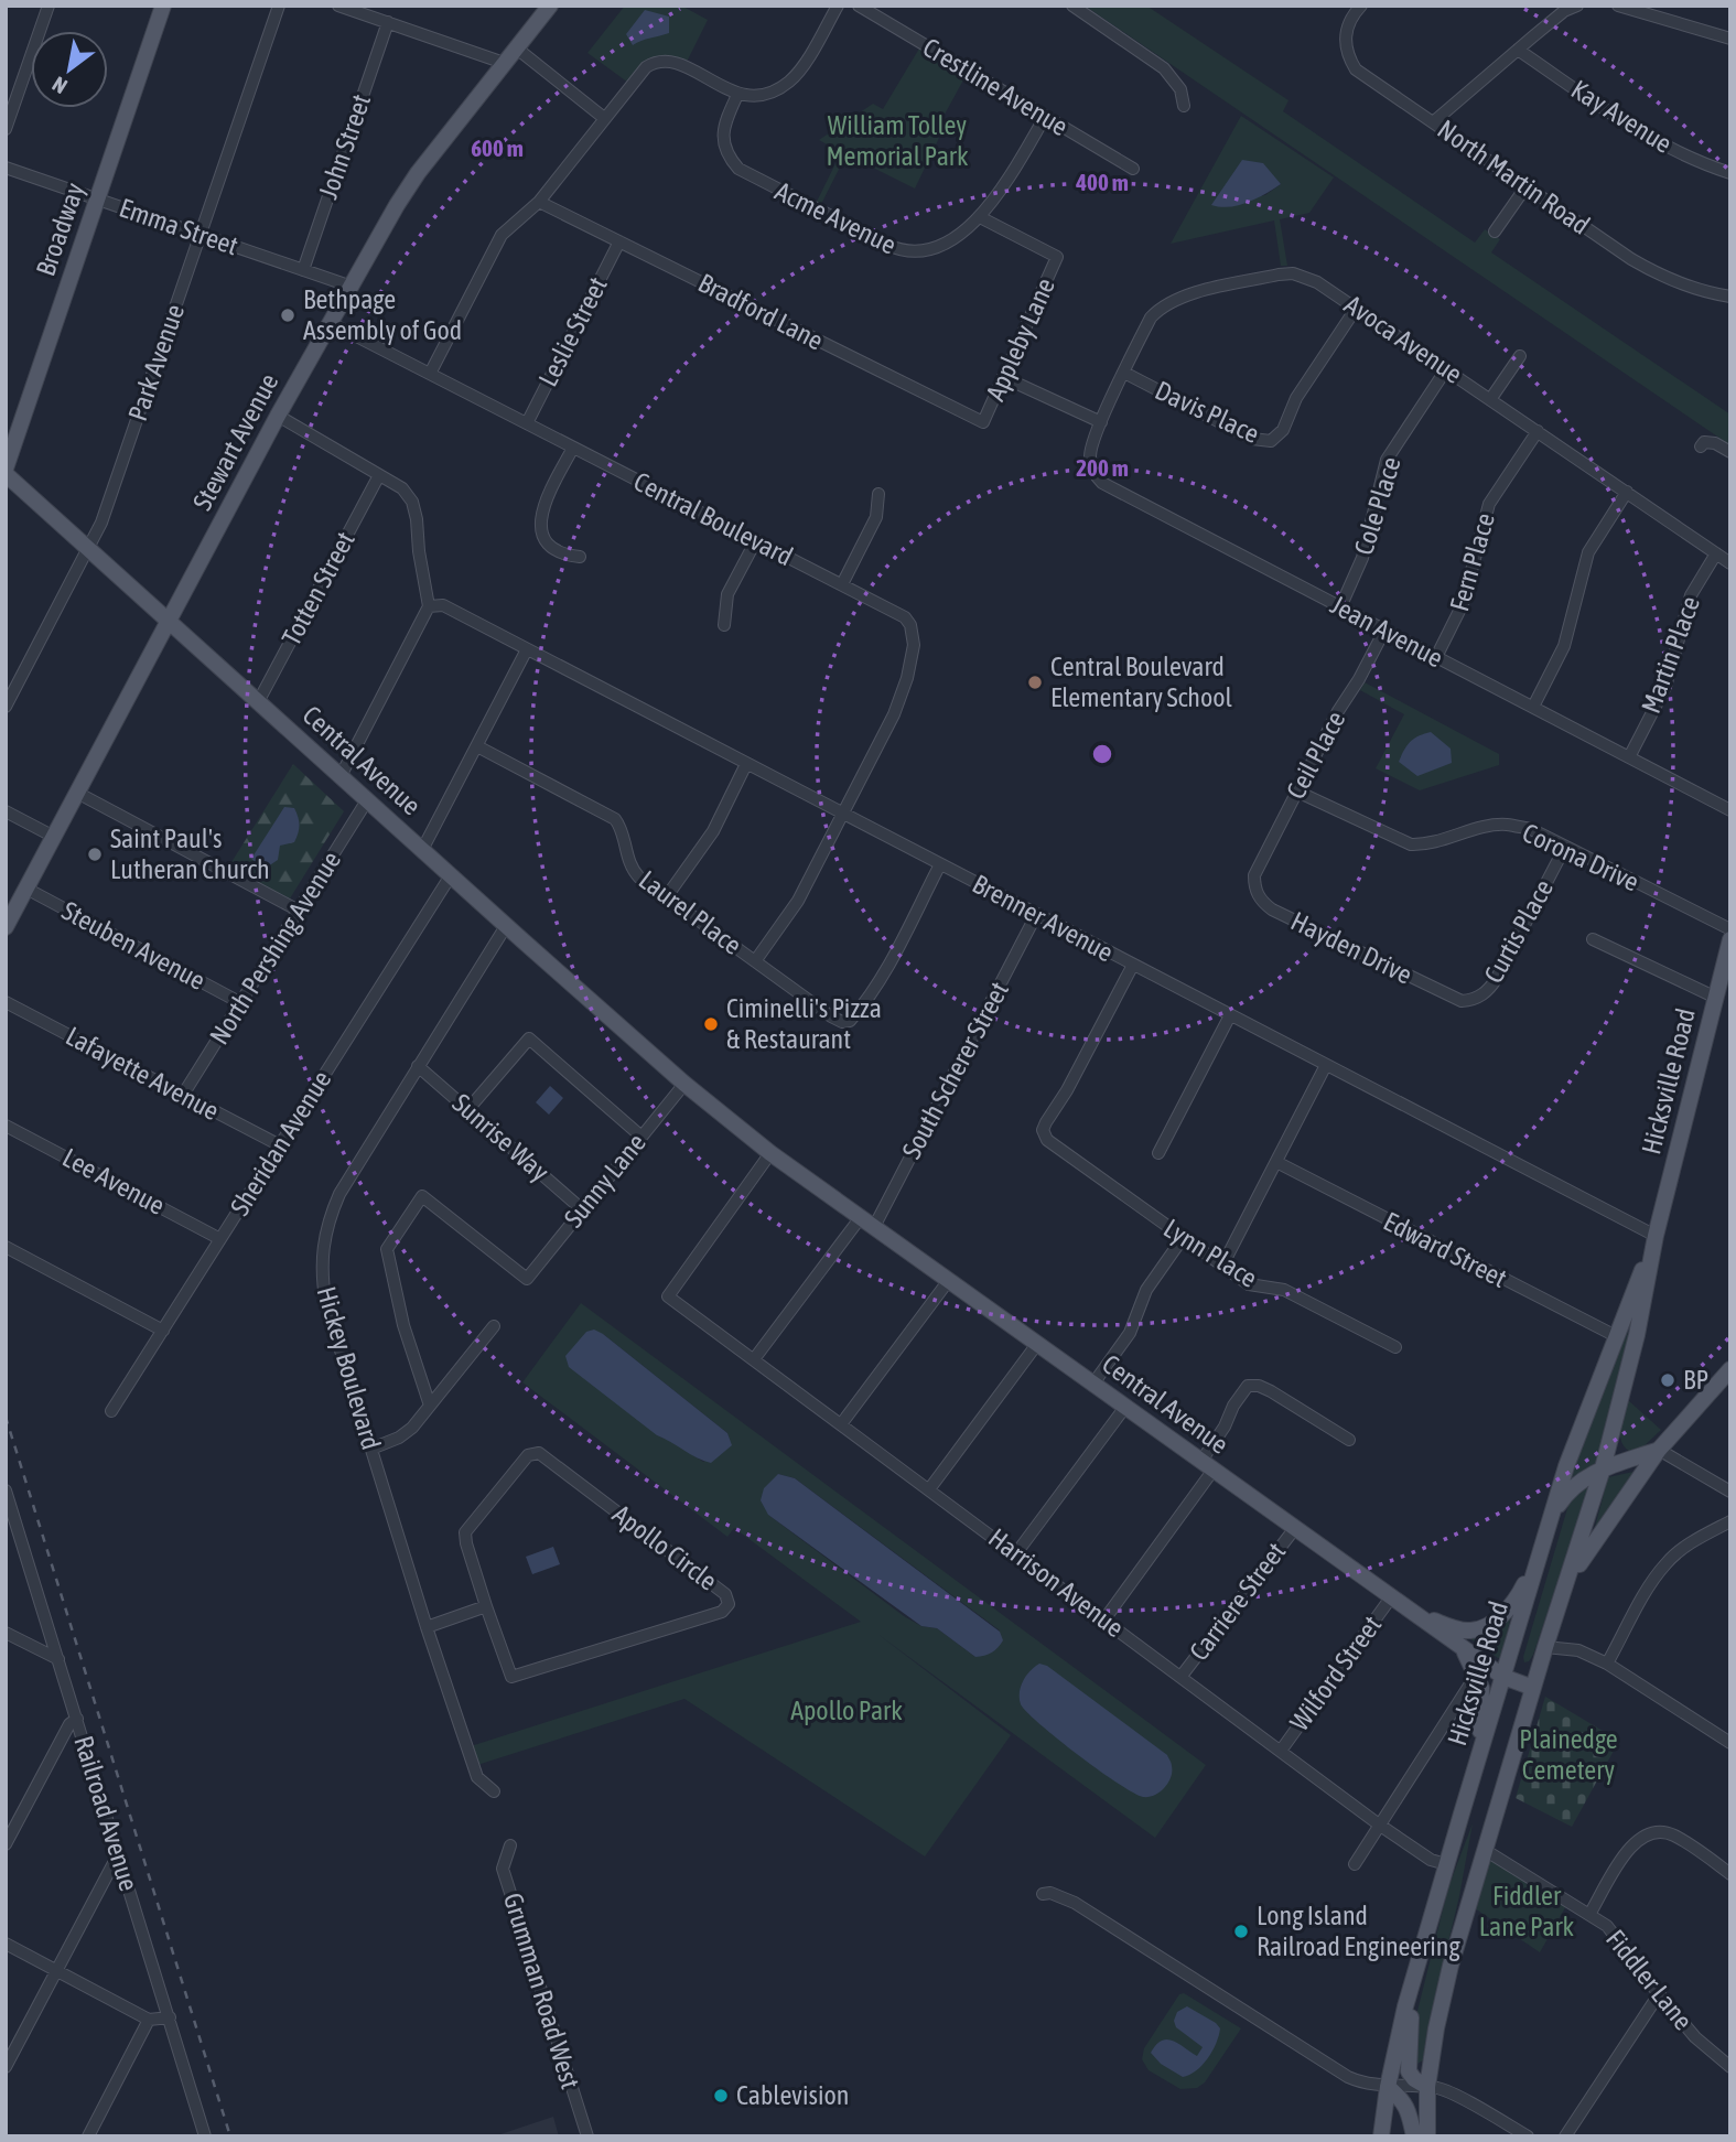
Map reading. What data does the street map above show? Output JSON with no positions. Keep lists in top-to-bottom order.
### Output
{
  "streets": {
    "main road": [
      "Broadway",
      "Stewart Avenue",
      "Central Avenue",
      "Hicksville Road"
    ],
    "street": [
      "Crestline Avenue",
      "Kay Avenue",
      "John Street",
      "North Martin Road",
      "Acme Avenue",
      "Emma Street",
      "Bradford Lane",
      "Leslie Street",
      "Appleby Lane",
      "Avoca Avenue",
      "Park Avenue",
      "Davis Place",
      "Cole Place",
      "Central Boulevard",
      "Fern Place",
      "Totten Street",
      "Jean Avenue",
      "Martin Place",
      "Ceil Place",
      "Corona Drive",
      "Laurel Place",
      "Brenner Avenue",
      "Curtis Place",
      "Steuben Avenue",
      "North Pershing Avenue",
      "Hayden Drive",
      "South Scherer Street",
      "Lafayette Avenue",
      "Sunrise Way",
      "Sheridan Avenue",
      "Sunny Lane",
      "Lee Avenue",
      "Edward Street",
      "Lynn Place",
      "Hickey Boulevard",
      "Apollo Circle",
      "Harrison Avenue",
      "Carriere Street",
      "Wilford Street",
      "Railroad Avenue",
      "Fiddler Lane",
      "Grumman Road West"
    ]
  },
  "crossings": [
    ["Crestline Avenue", "Acme Avenue"],
    ["John Street", "Emma Street"],
    ["Acme Avenue", "Appleby Lane"],
    ["Emma Street", "Broadway"],
    ["Emma Street", "Park Avenue"],
    ["Emma Street", "Stewart Avenue"],
    ["Broadway", "Central Avenue"],
    ["Bradford Lane", "Leslie Street"],
    ["Bradford Lane", "Appleby Lane"],
    ["Leslie Street", "Central Boulevard"],
    ["Avoca Avenue", "Davis Place"],
    ["Avoca Avenue", "Cole Place"],
    ["Avoca Avenue", "Fern Place"],
    ["Avoca Avenue", "Jean Avenue"],
    ["Avoca Avenue", "Martin Place"],
    ["Park Avenue", "Central Avenue"],
    ["Stewart Avenue", "Central Boulevard"],
    ["Stewart Avenue", "Central Avenue"],
    ["Stewart Avenue", "Steuben Avenue"],
    ["Cole Place", "Jean Avenue"],
    ["Central Boulevard", "Laurel Place"],
    ["Central Boulevard", "Brenner Avenue"],
    ["Fern Place", "Jean Avenue"],
    ["Totten Street", "Central Avenue"],
    ["Jean Avenue", "Martin Place"],
    ["Jean Avenue", "Ceil Place"],
    ["Ceil Place", "Corona Drive"],
    ["Ceil Place", "Hayden Drive"],
    ["Central Avenue", "North Pershing Avenue"],
    ["Central Avenue", "South Scherer Street"],
    ["Central Avenue", "Hicksville Road"],
    ["Central Avenue", "Sheridan Avenue"],
    ["Central Avenue", "Sunny Lane"],
    ["Central Avenue", "Hickey Boulevard"],
    ["Central Avenue", "Harrison Avenue"],
    ["Central Avenue", "Carriere Street"],
    ["Central Avenue", "Wilford Street"],
    ["Corona Drive", "Curtis Place"],
    ["Laurel Place", "Brenner Avenue"],
    ["Brenner Avenue", "South Scherer Street"],
    ["Brenner Avenue", "Hicksville Road"],
    ["Brenner Avenue", "Lynn Place"],
    ["Curtis Place", "Hayden Drive"],
    ["Steuben Avenue", "North Pershing Avenue"],
    ["North Pershing Avenue", "Lafayette Avenue"],
    ["South Scherer Street", "Harrison Avenue"],
    ["Lafayette Avenue", "Sheridan Avenue"],
    ["Hicksville Road", "Edward Street"],
    ["Hicksville Road", "Harrison Avenue"],
    ["Hicksville Road", "Fiddler Lane"],
    ["Sunrise Way", "Sunny Lane"],
    ["Sunrise Way", "Hickey Boulevard"],
    ["Sheridan Avenue", "Lee Avenue"],
    ["Harrison Avenue", "Carriere Street"],
    ["Harrison Avenue", "Wilford Street"]
  ],
  "parks": [
    "William Tolley Memorial Park",
    "Apollo Park",
    "Plainedge Cemetery",
    "Fiddler Lane Park"
  ],
  "places": [
    "Bethpage Assembly of God",
    "Central Boulevard Elementary School",
    "Saint Paul's Lutheran Church",
    "Ciminelli's Pizza & Restaurant",
    "BP",
    "Long Island Railroad Engineering",
    "Cablevision"
  ],
  "north": "bottom left",
  "rings": ["600 m", "400 m", "200 m"]
}
